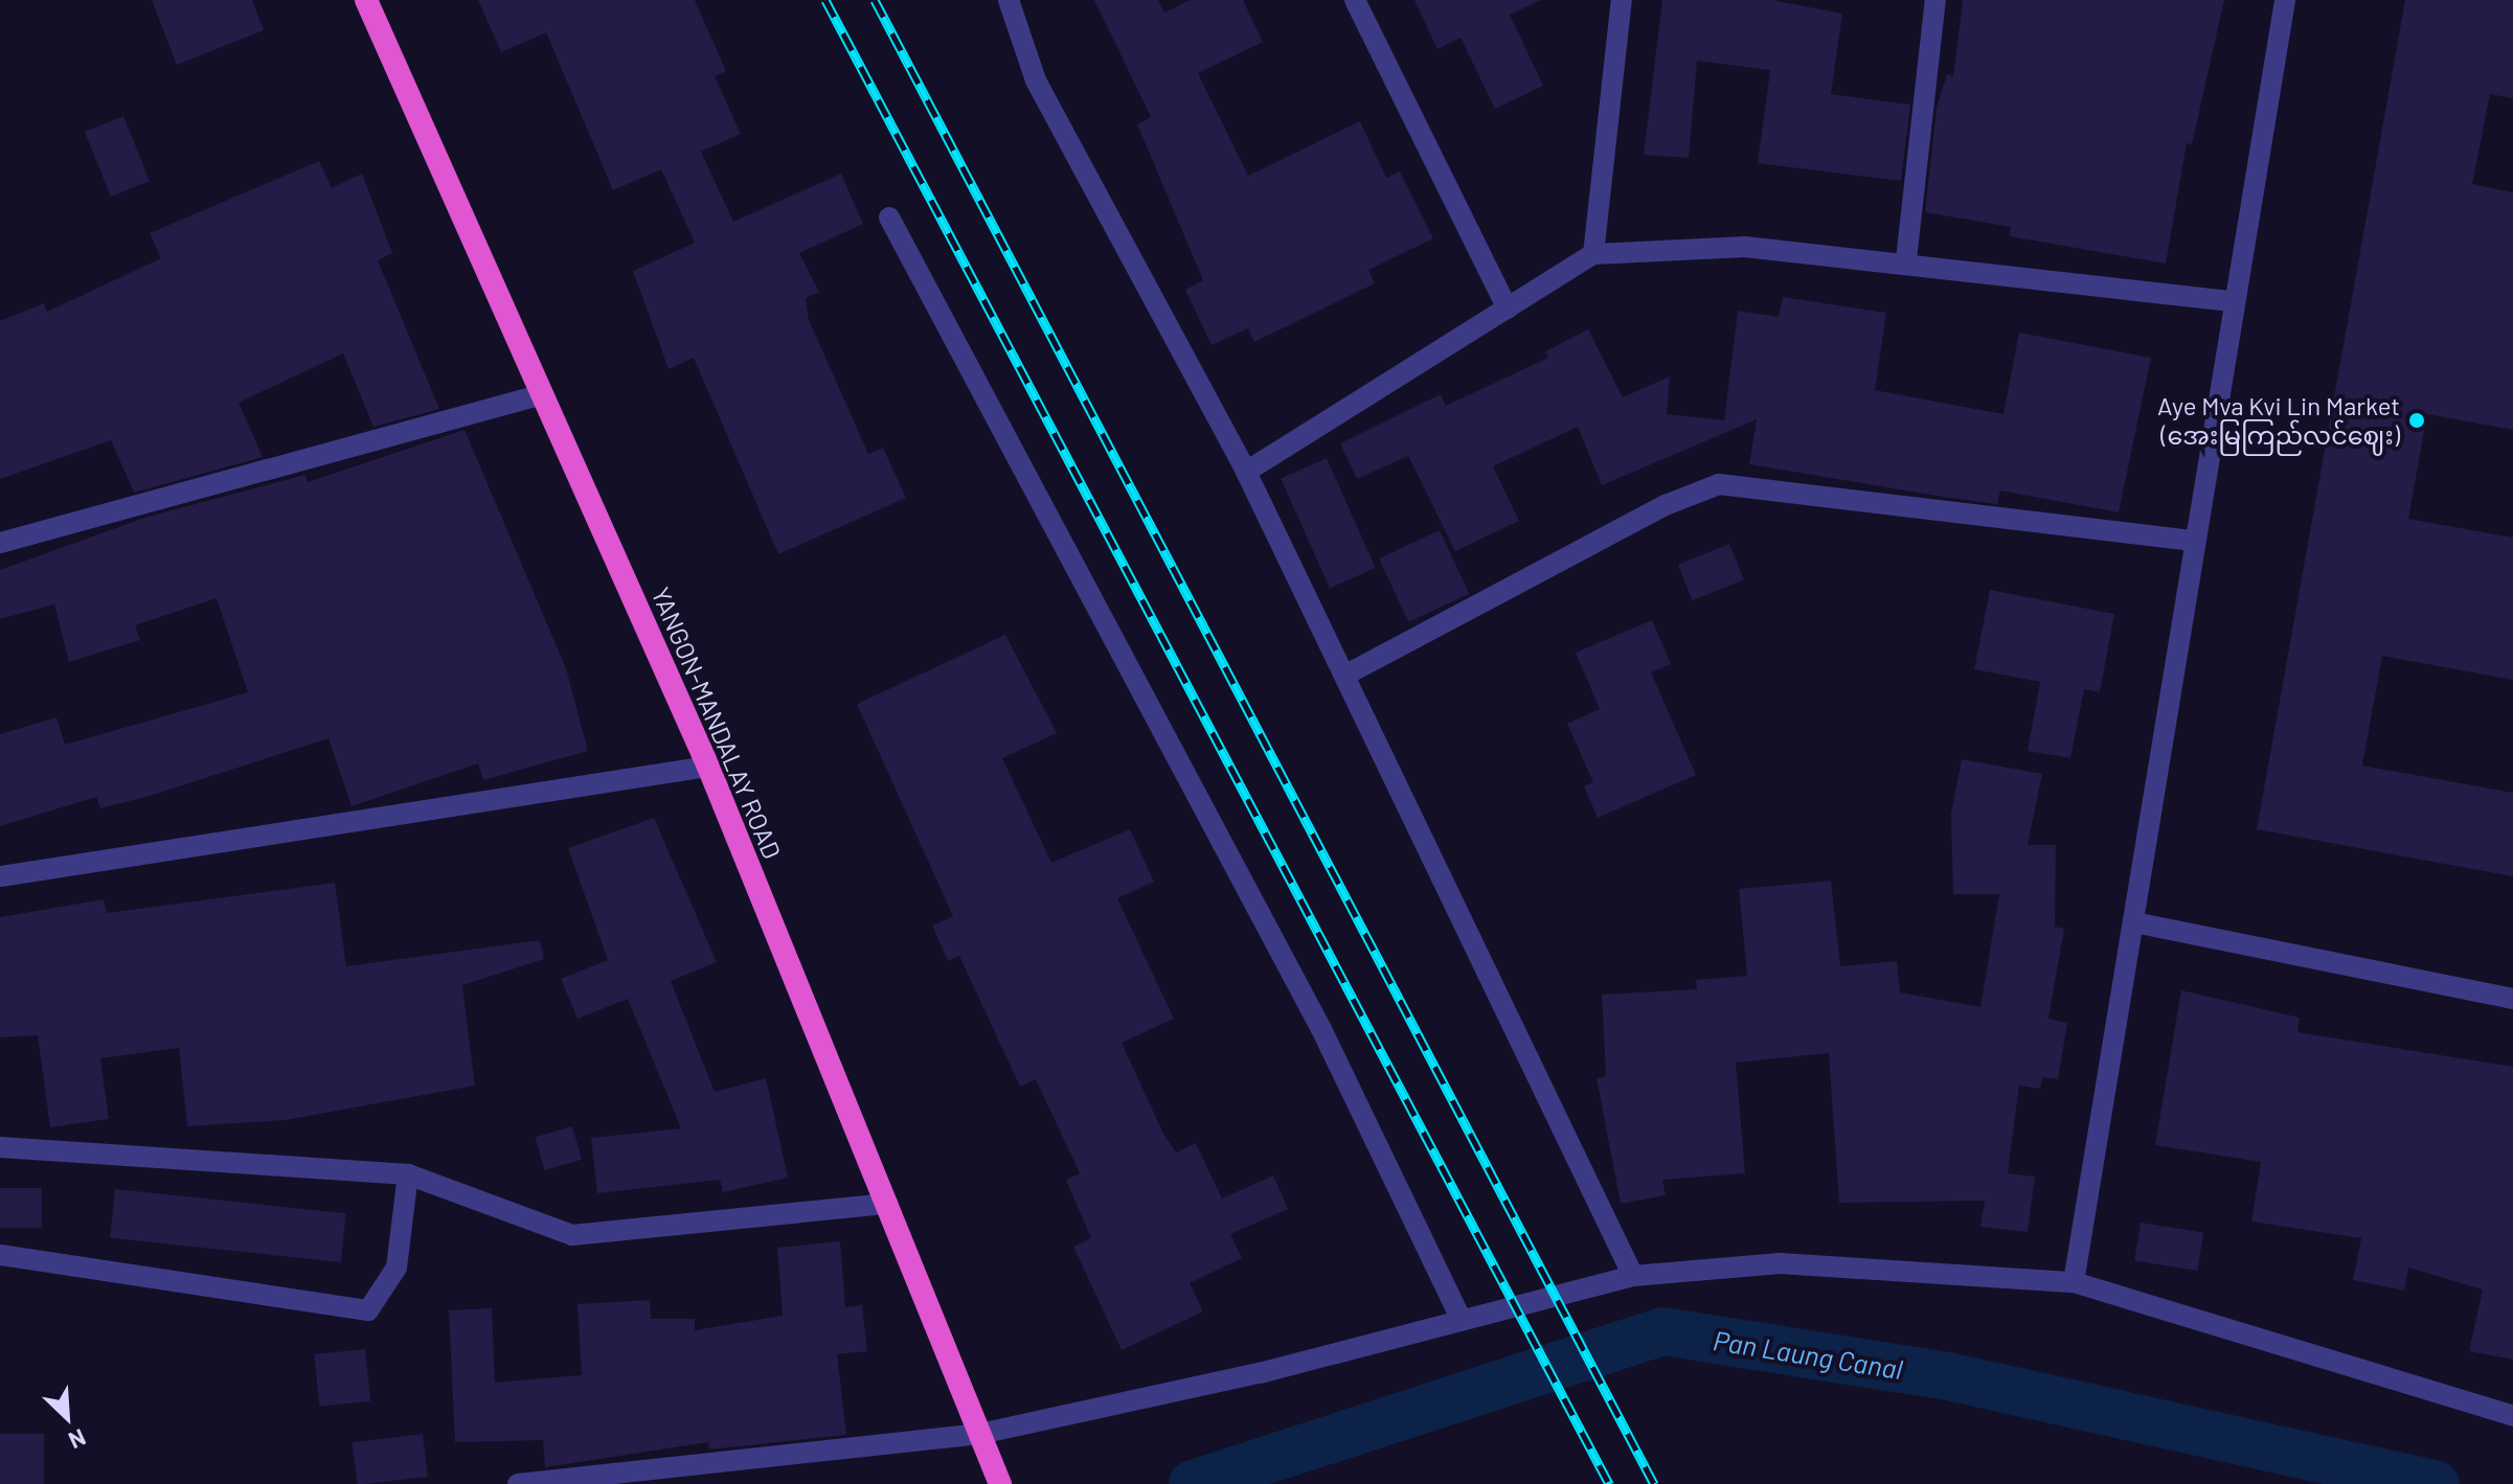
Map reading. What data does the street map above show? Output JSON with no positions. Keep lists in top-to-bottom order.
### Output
{
  "streets": {
    "highway": ["YANGON-MANDALAY ROAD"]
  },
  "water": ["Pan Laung Canal"],
  "places": ["Aye Mya Kyi Lin Market (အေးမြကြည်လင်ဈေး)"],
  "north": "bottom right"
}
